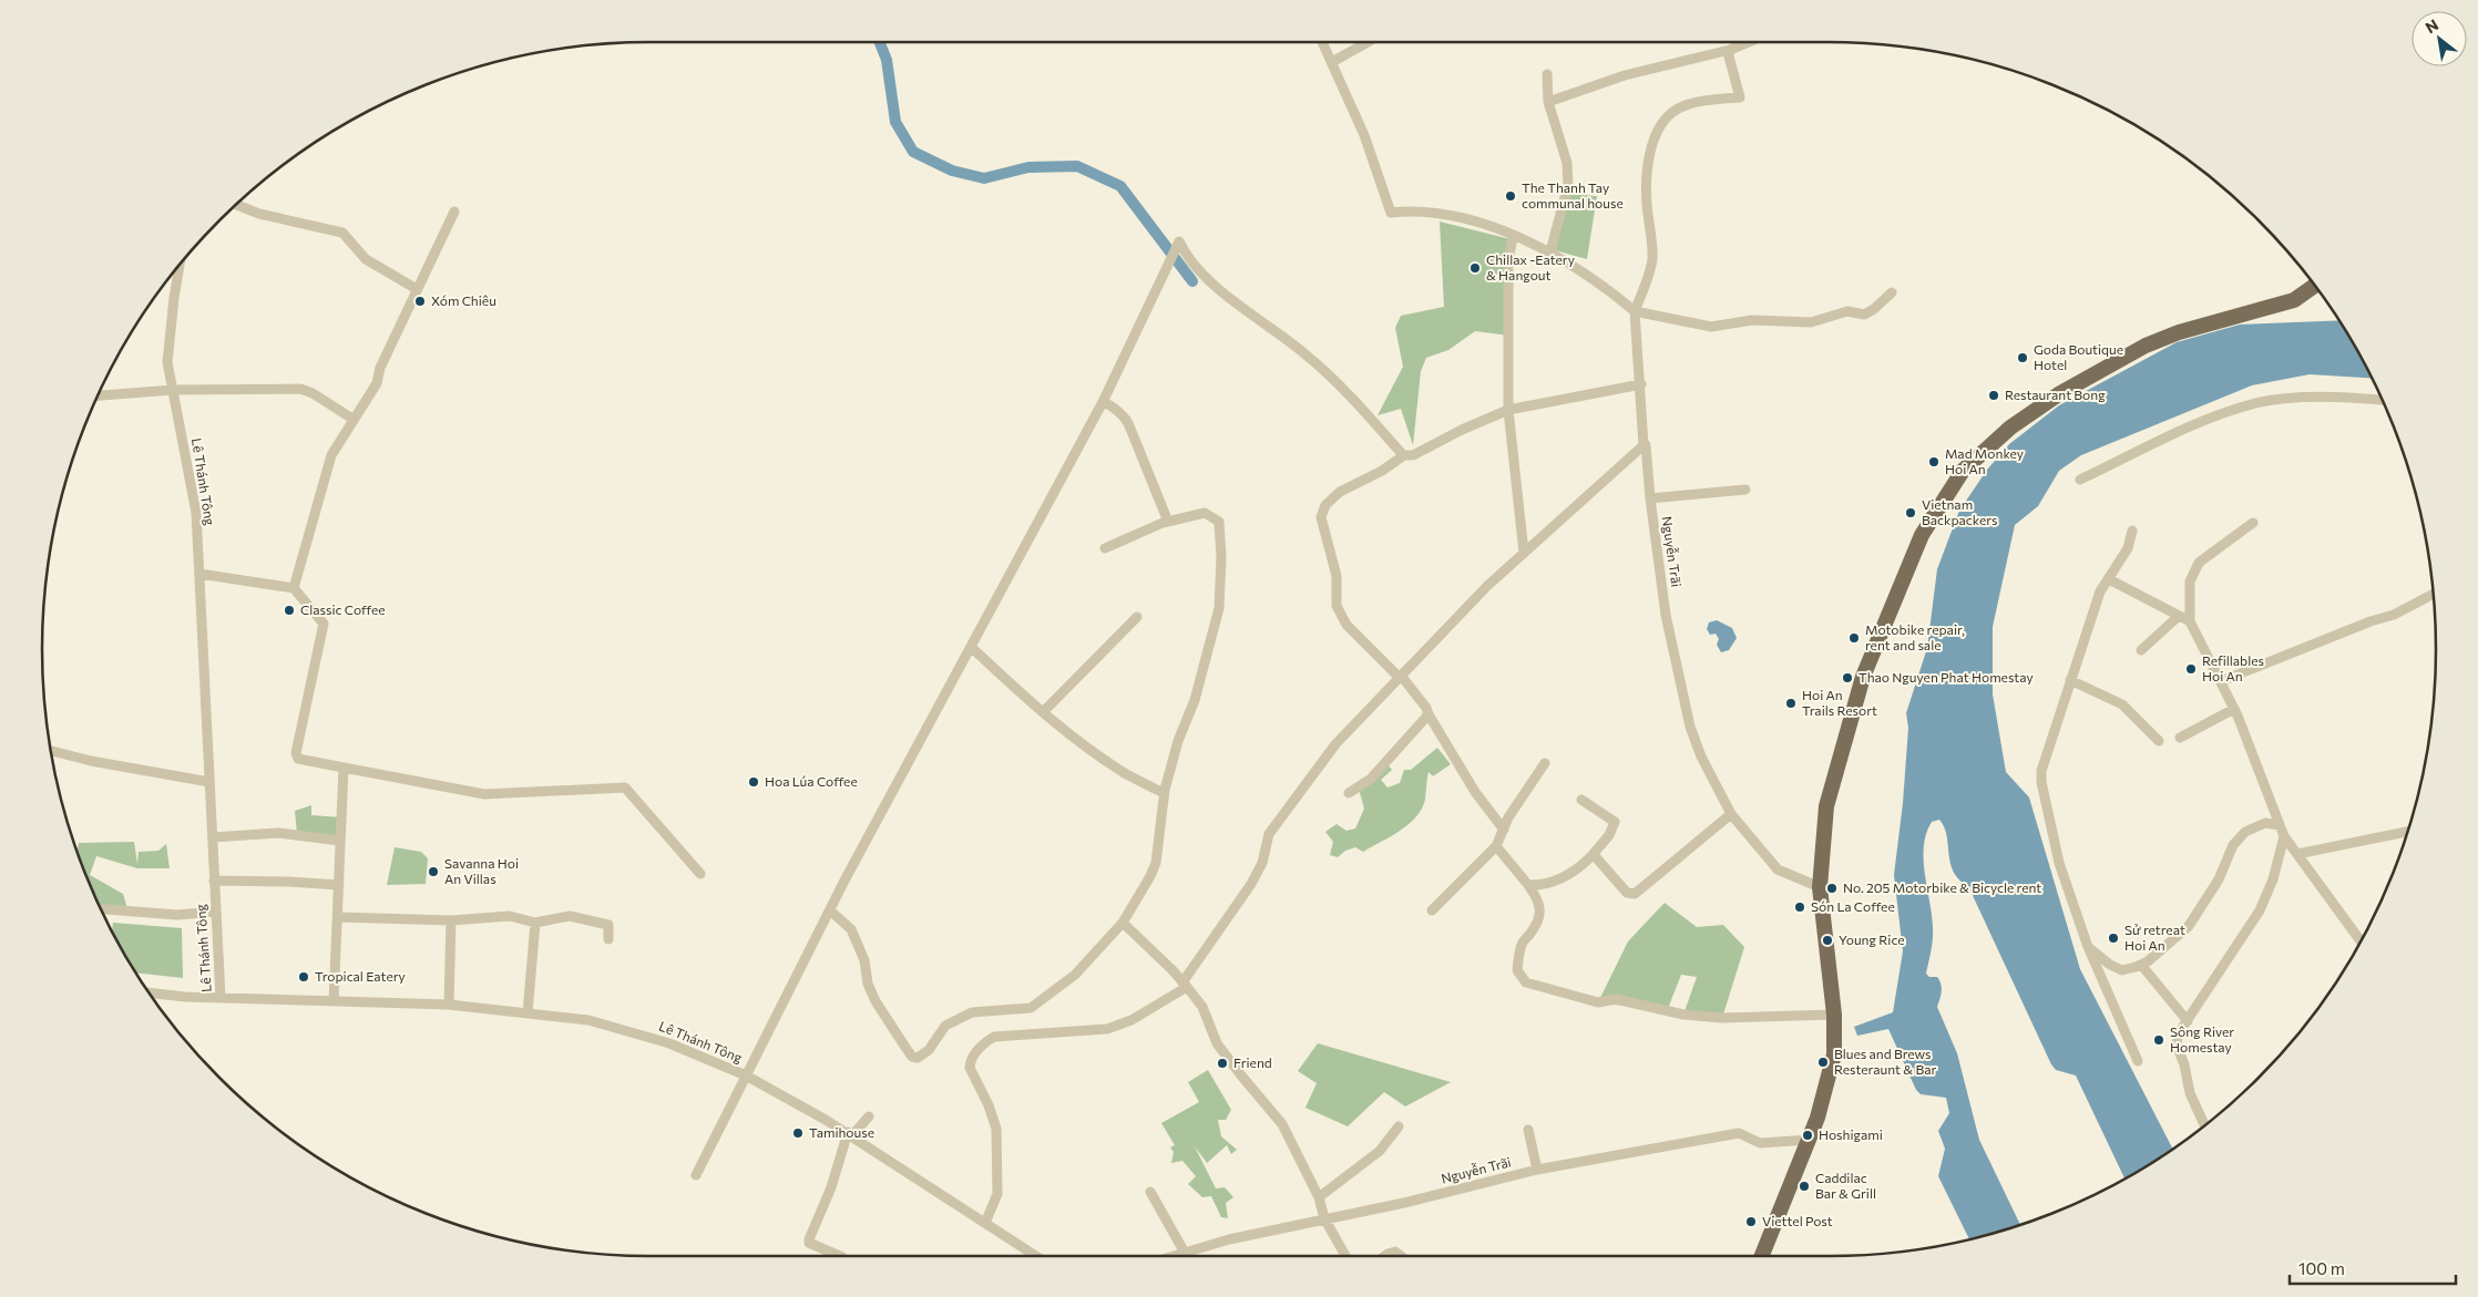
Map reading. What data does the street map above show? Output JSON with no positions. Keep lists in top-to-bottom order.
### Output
{
  "streets": {
    "street": ["Lê Thánh Tông", "Nguyễn Trãi"]
  },
  "places": [
    "The Thanh Tay communal house",
    "Chillax -Eatery & Hangout",
    "Xóm Chiêu",
    "Goda Boutique Hotel",
    "Restaurant Bong",
    "Mad Monkey Hoi An",
    "Vietnam Backpackers",
    "Classic Coffee",
    "Motobike repair, rent and sale",
    "Refillables Hoi An",
    "Thao Nguyen Phat Homestay",
    "Hoi An Trails Resort",
    "Hoa Lúa Coffee",
    "Savanna Hoi An Villas",
    "No. 205 Motorbike & Bicycle rent",
    "Són La Coffee",
    "Sử retreat Hoi An",
    "Young Rice",
    "Tropical Eatery",
    "Sông River Homestay",
    "Blues and Brews Resteraunt & Bar",
    "Friend",
    "Tamihouse",
    "Hoshigami",
    "Caddilac Bar & Grill",
    "Viettel Post"
  ],
  "scale_bar": "100 m",
  "north": "top left"
}
